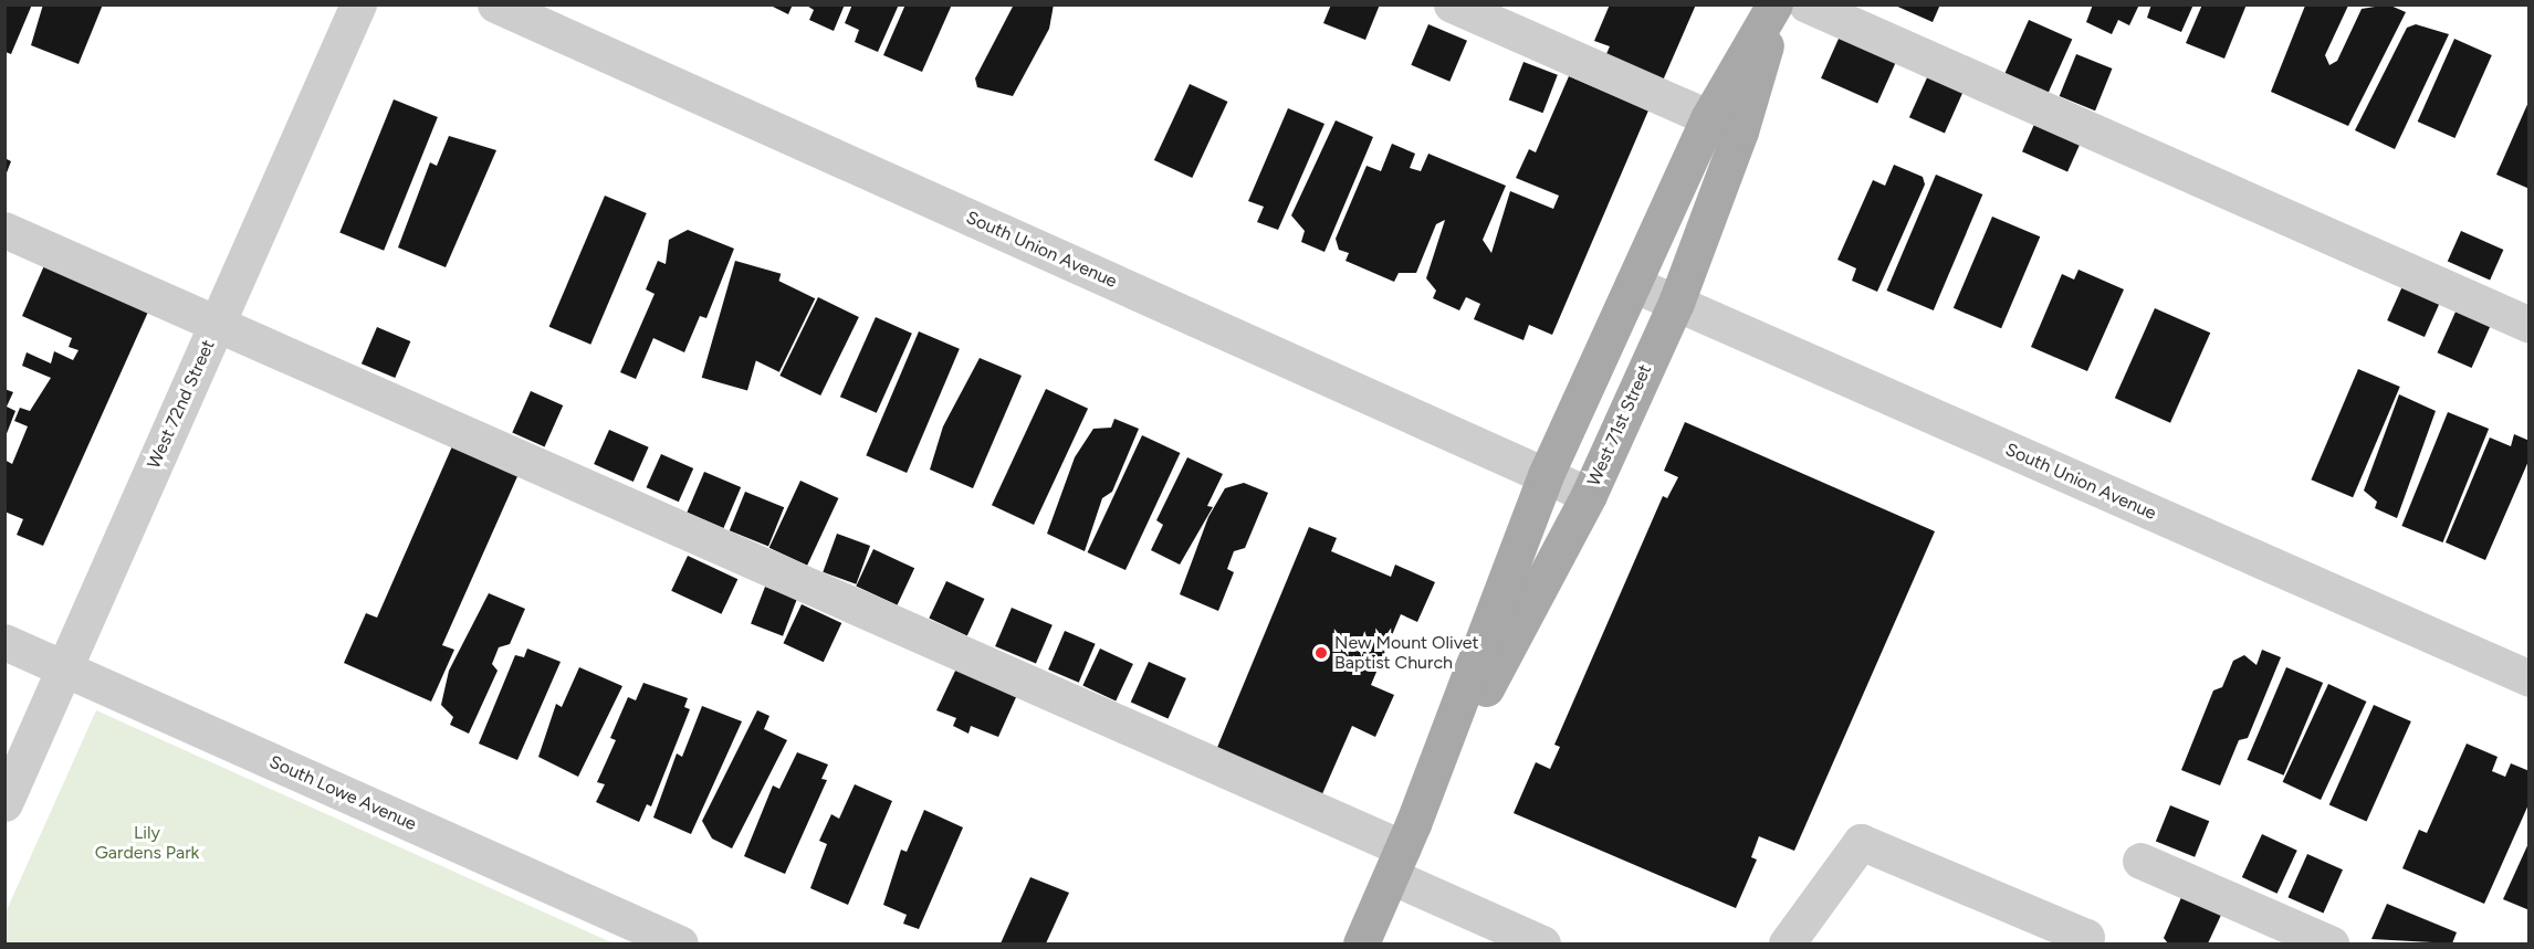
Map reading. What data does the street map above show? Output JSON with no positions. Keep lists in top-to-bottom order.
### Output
{
  "streets": {
    "main road": ["West 71st Street"],
    "street": ["South Union Avenue", "West 72nd Street", "South Lowe Avenue"]
  },
  "crossings": [
    ["South Union Avenue", "West 71st Street"],
    ["West 72nd Street", "South Lowe Avenue"]
  ],
  "parks": ["Lily Gardens Park"],
  "places": ["New Mount Olivet Baptist Church"]
}
